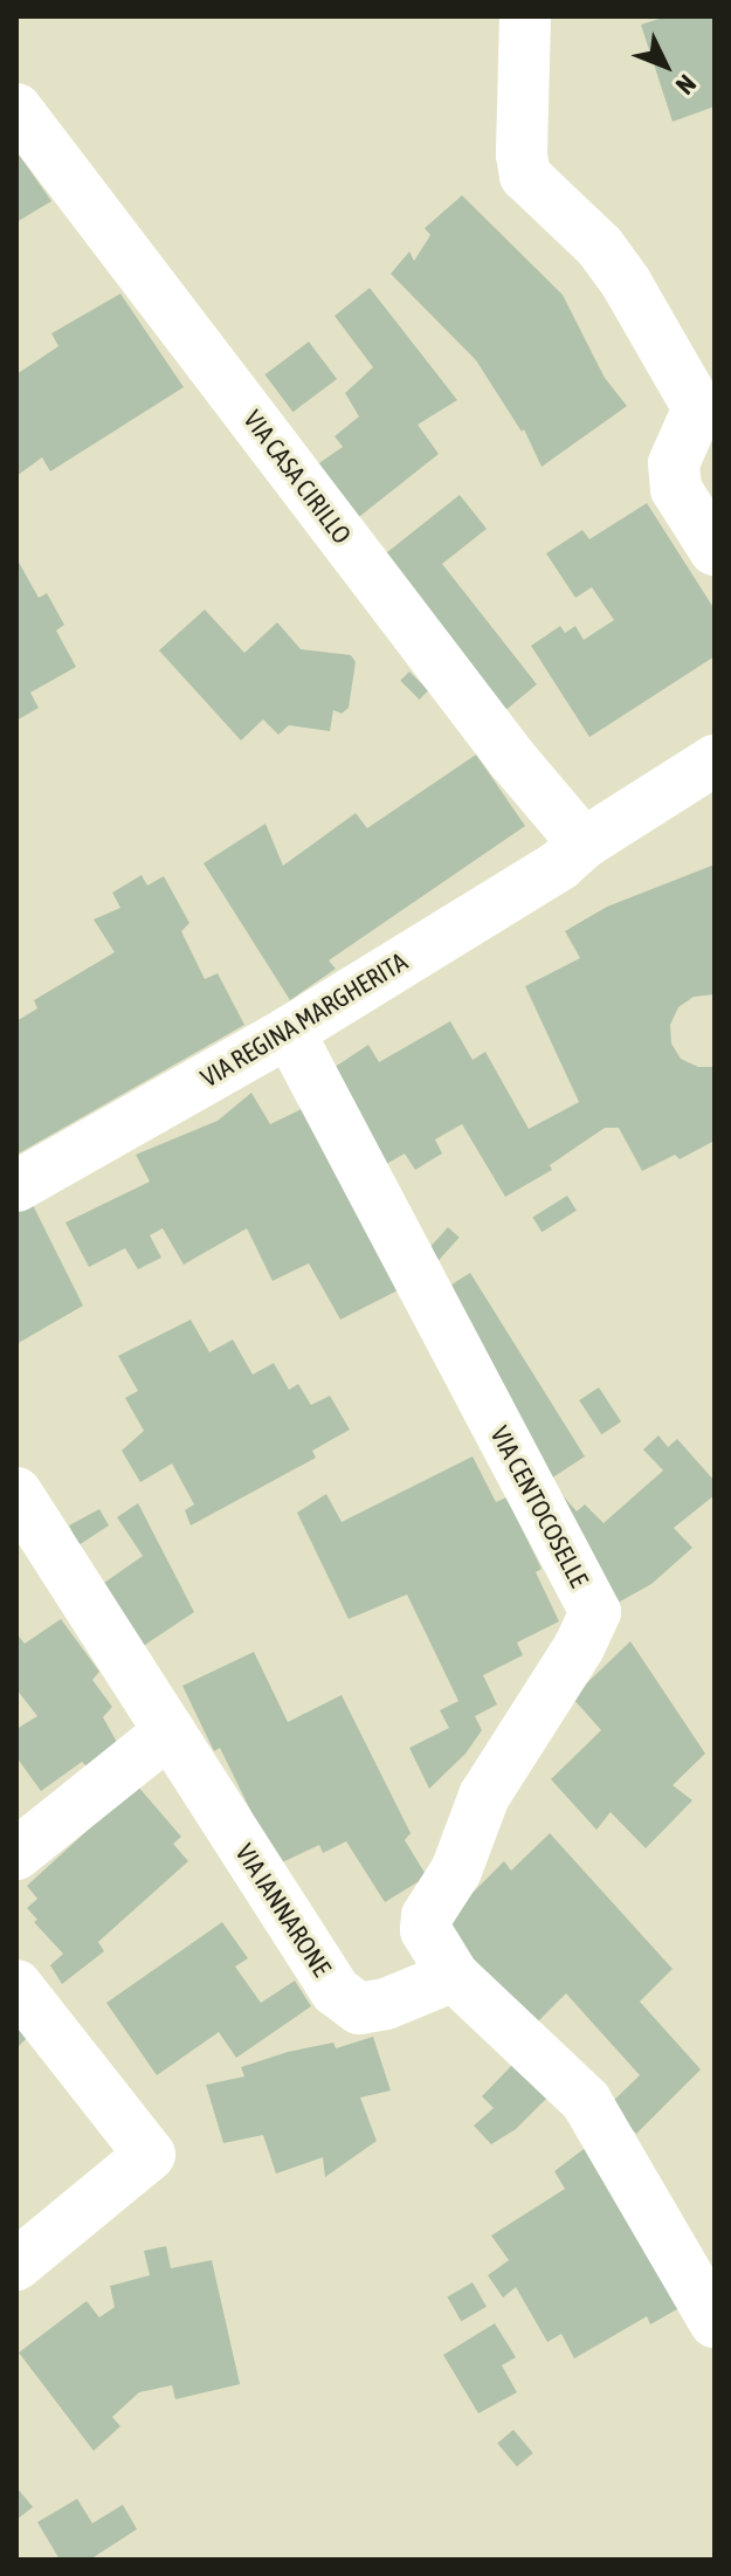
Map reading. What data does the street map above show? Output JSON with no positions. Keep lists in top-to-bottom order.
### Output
{
  "streets": {
    "street": [
      "VIA CASA CIRILLO",
      "VIA REGINA MARGHERITA",
      "VIA CENTOCOSELLE",
      "VIA IANNARONE"
    ]
  },
  "crossings": [
    ["VIA CASA CIRILLO", "VIA REGINA MARGHERITA"],
    ["VIA REGINA MARGHERITA", "VIA CENTOCOSELLE"],
    ["VIA CENTOCOSELLE", "VIA IANNARONE"]
  ],
  "north": "bottom right"
}
